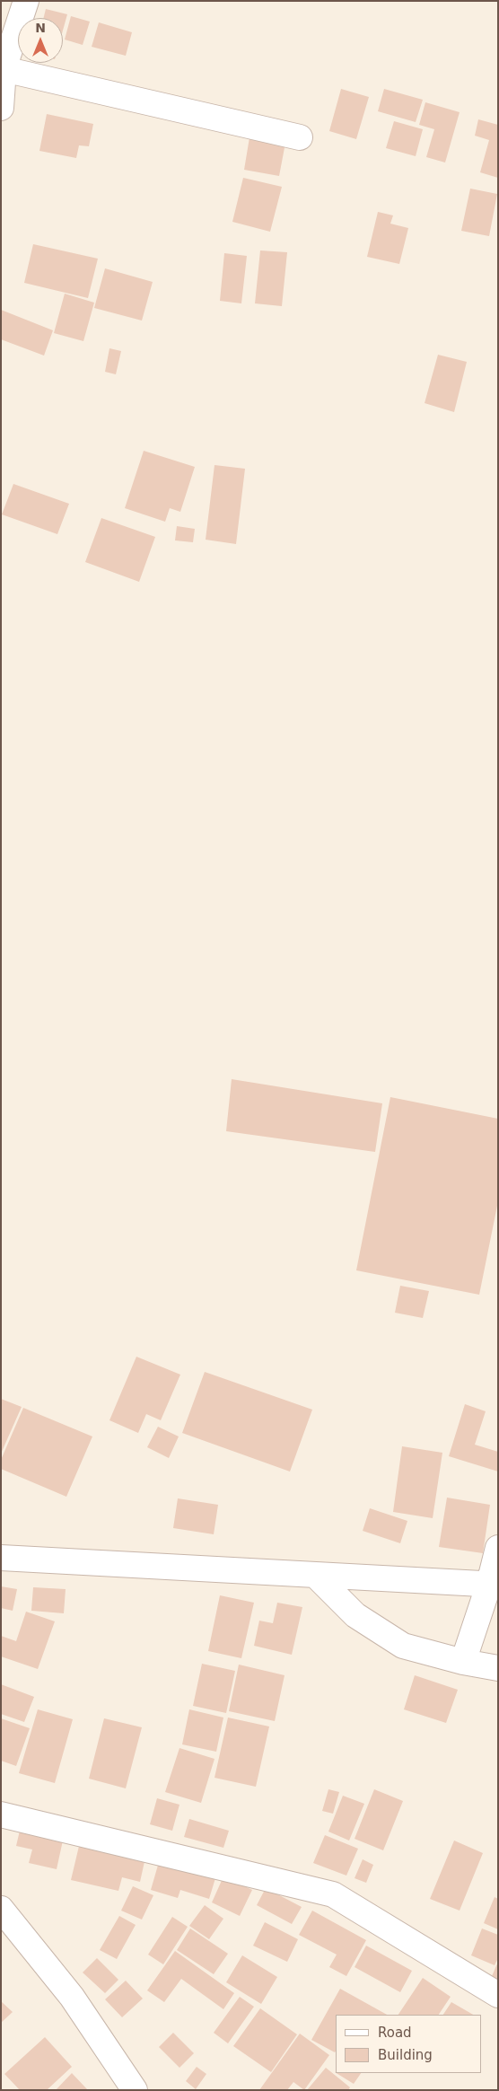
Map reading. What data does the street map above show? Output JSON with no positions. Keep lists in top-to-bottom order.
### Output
{
  "legend": ["Road", "Building"],
  "north": "top"
}
